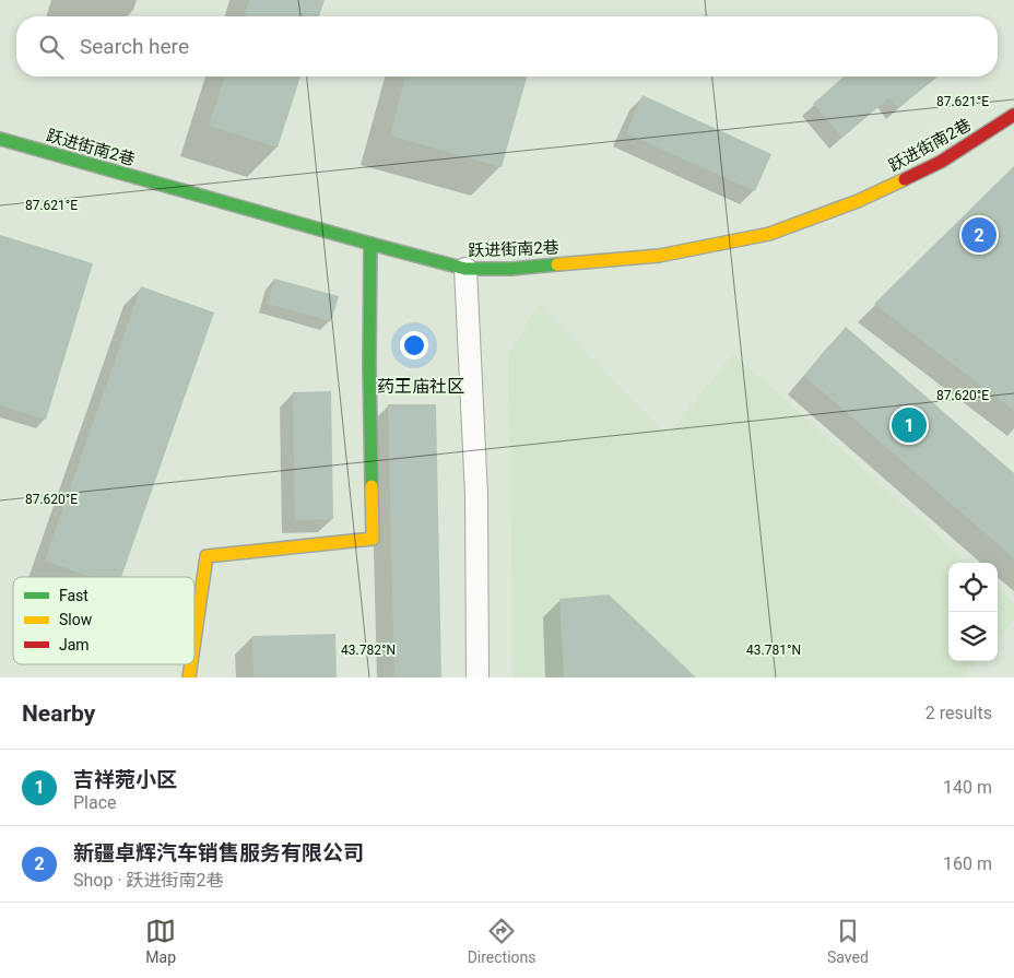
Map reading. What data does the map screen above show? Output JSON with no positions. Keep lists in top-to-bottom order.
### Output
{
  "streets": {
    "street": ["跃进街南2巷"]
  },
  "districts": ["药王庙社区"],
  "legend": ["Fast", "Slow", "Jam"],
  "page": {
    "search": "Search here",
    "pins": ["2", "1"],
    "heading": ["Nearby", "2 results"],
    "list": [
      {
        "mark": "1",
        "name": "吉祥菀小区",
        "note": "Place",
        "value": "140 m"
      },
      {
        "mark": "2",
        "name": "新疆卓辉汽车销售服务有限公司",
        "note": "Shop · 跃进街南2巷",
        "value": "160 m"
      }
    ],
    "nav": ["Map", "Directions", "Saved"]
  },
  "coordinates": [
    "87.621°E",
    "87.620°E",
    "43.782°N",
    "43.781°N"
  ]
}
